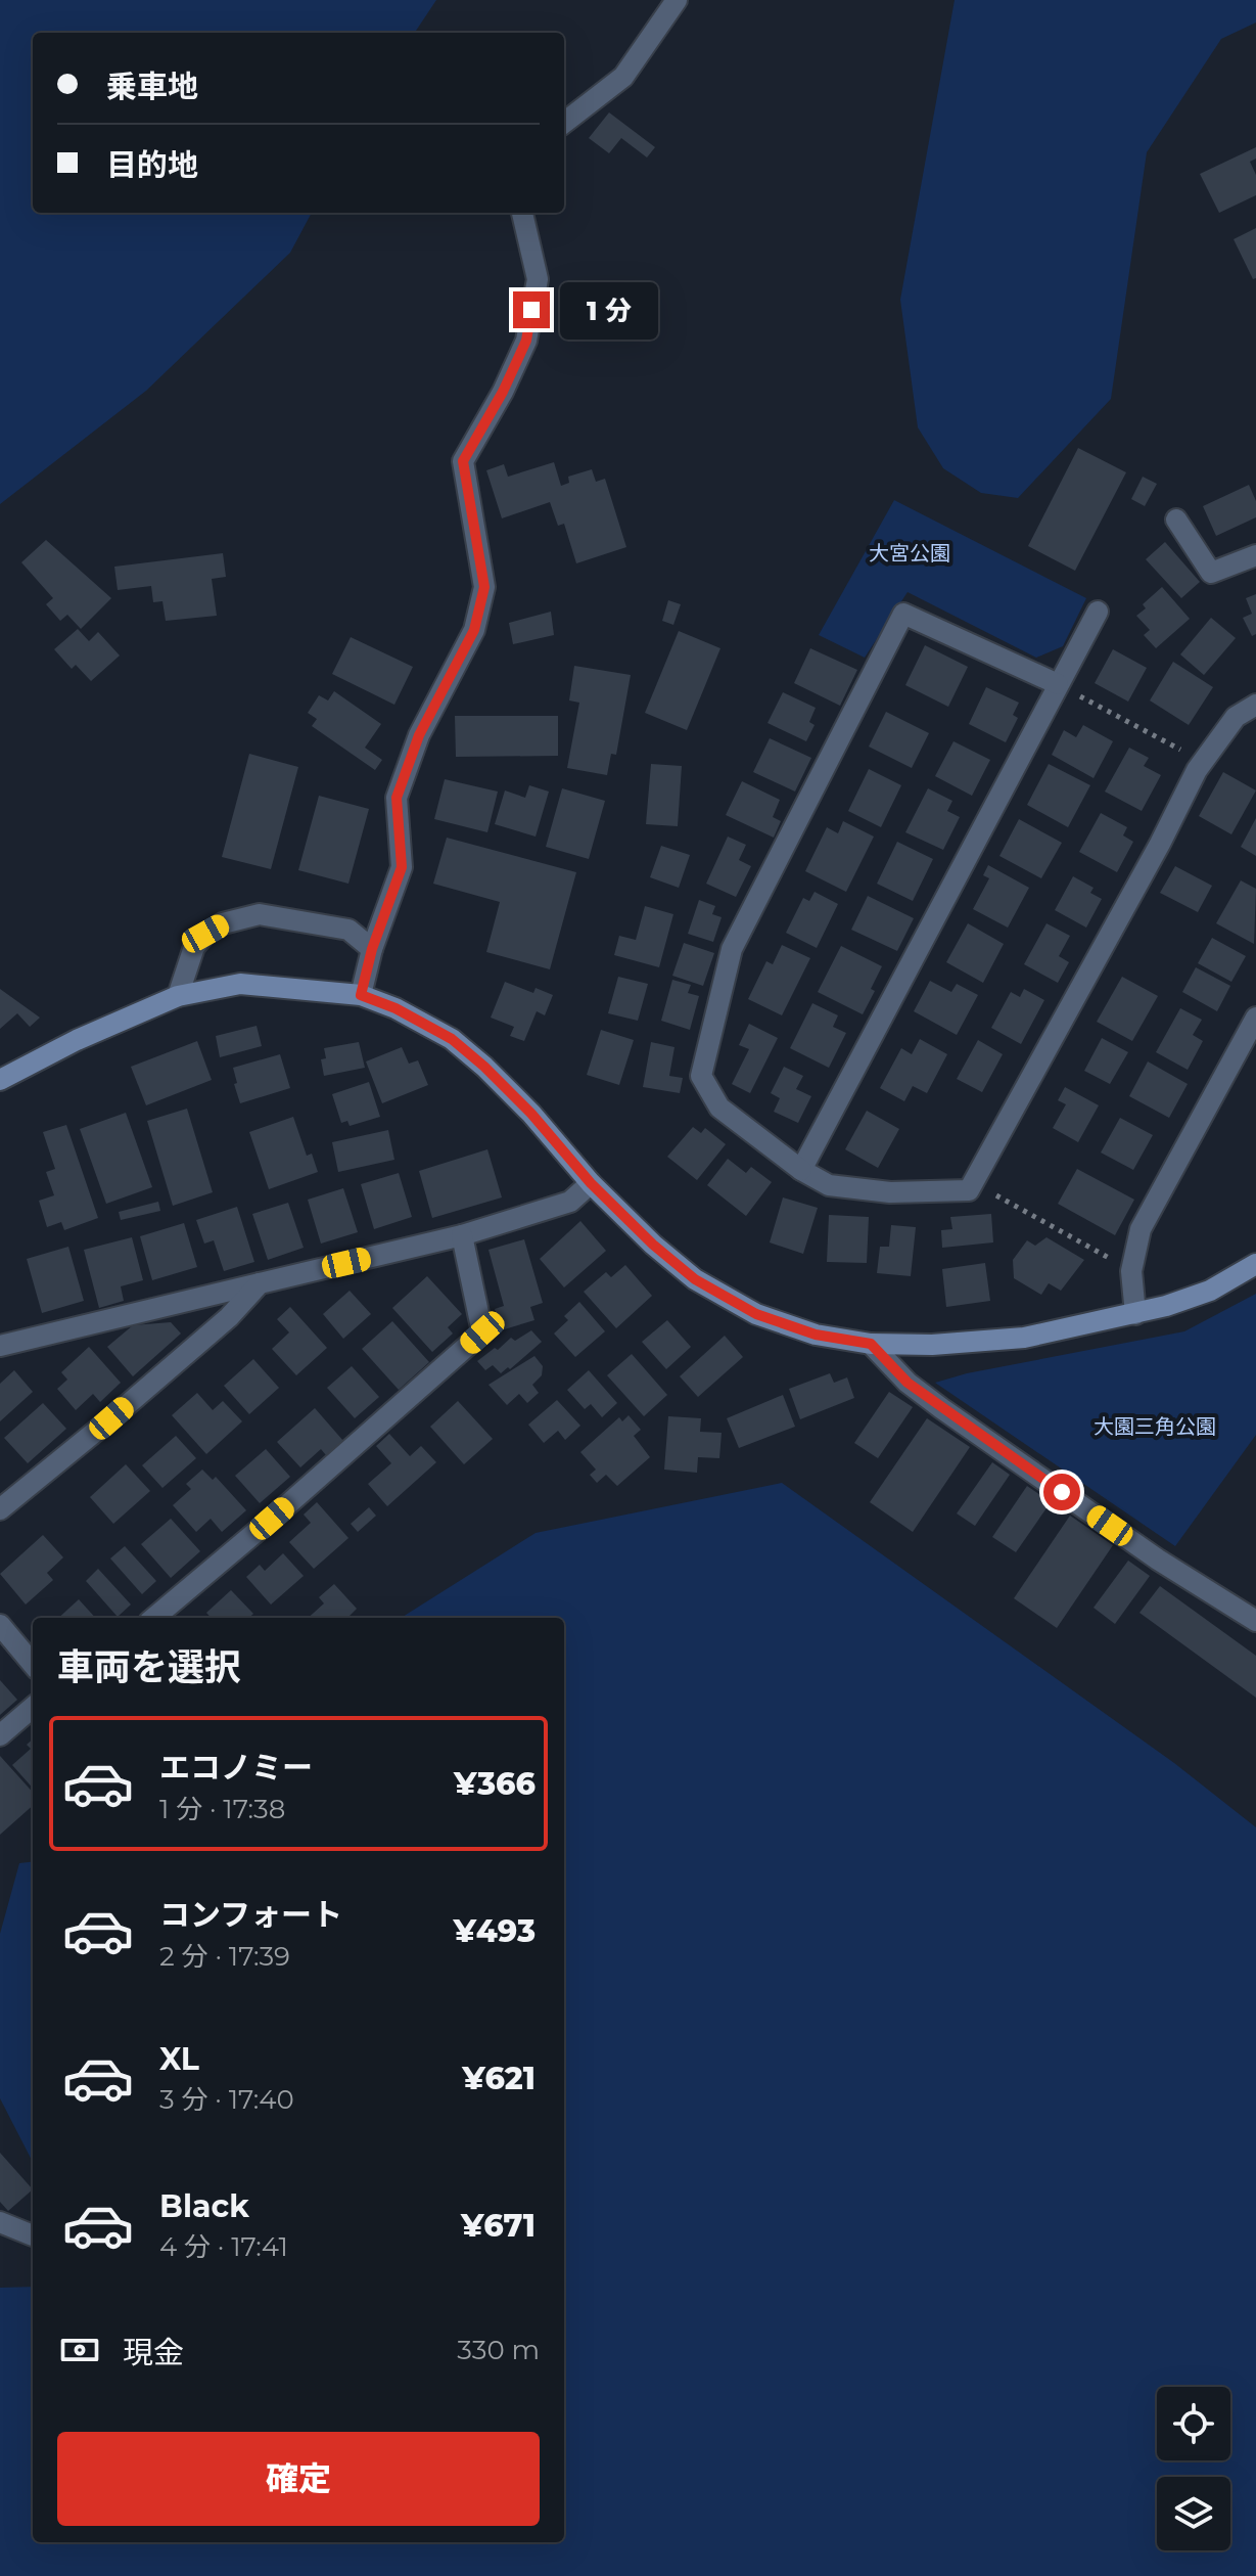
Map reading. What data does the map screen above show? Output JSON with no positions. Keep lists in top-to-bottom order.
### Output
{
  "parks": ["大宮公園", "大園三角公園"],
  "page": {
    "banner": ["乗車地", "目的地"],
    "bubble": "1 分",
    "heading": "車両を選択",
    "list": [
      {
        "name": "エコノミー",
        "note": "1 分 · 17:38",
        "value": "¥366"
      },
      {
        "name": "コンフォート",
        "note": "2 分 · 17:39",
        "value": "¥493"
      },
      {
        "name": "XL",
        "note": "3 分 · 17:40",
        "value": "¥621"
      },
      {
        "name": "Black",
        "note": "4 分 · 17:41",
        "value": "¥671"
      }
    ],
    "pay": ["現金", "330 m"],
    "buttons": "確定"
  }
}
